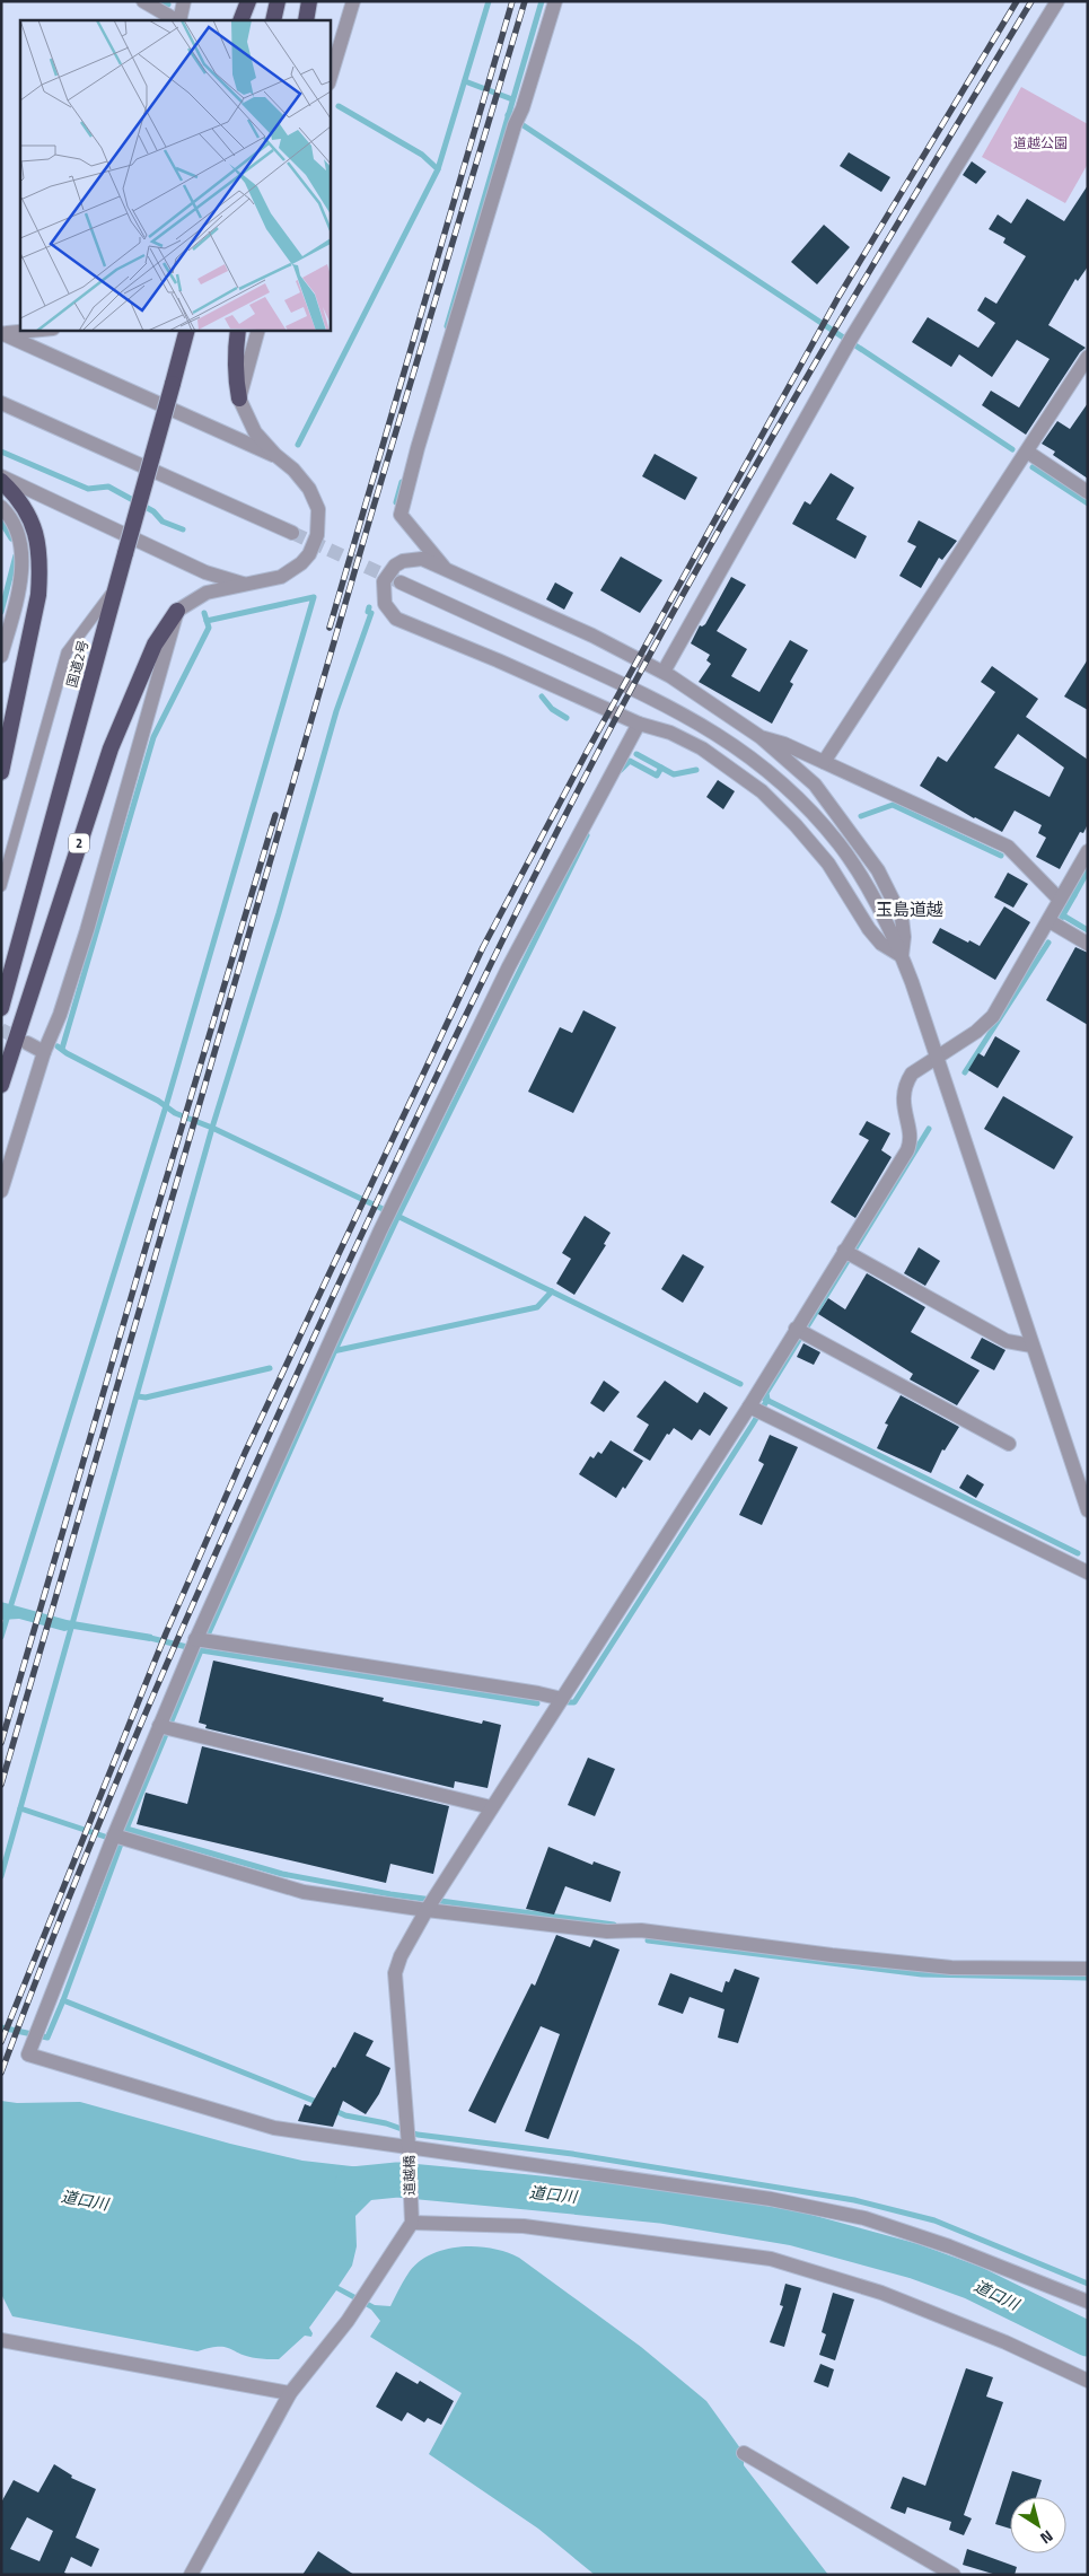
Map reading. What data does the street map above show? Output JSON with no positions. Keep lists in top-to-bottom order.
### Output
{
  "streets": {
    "highway": ["国道2号", "2"],
    "street": ["道越橋"]
  },
  "districts": ["玉島道越"],
  "water": ["道口川"],
  "parks": ["道越公園"],
  "north": "bottom right"
}
